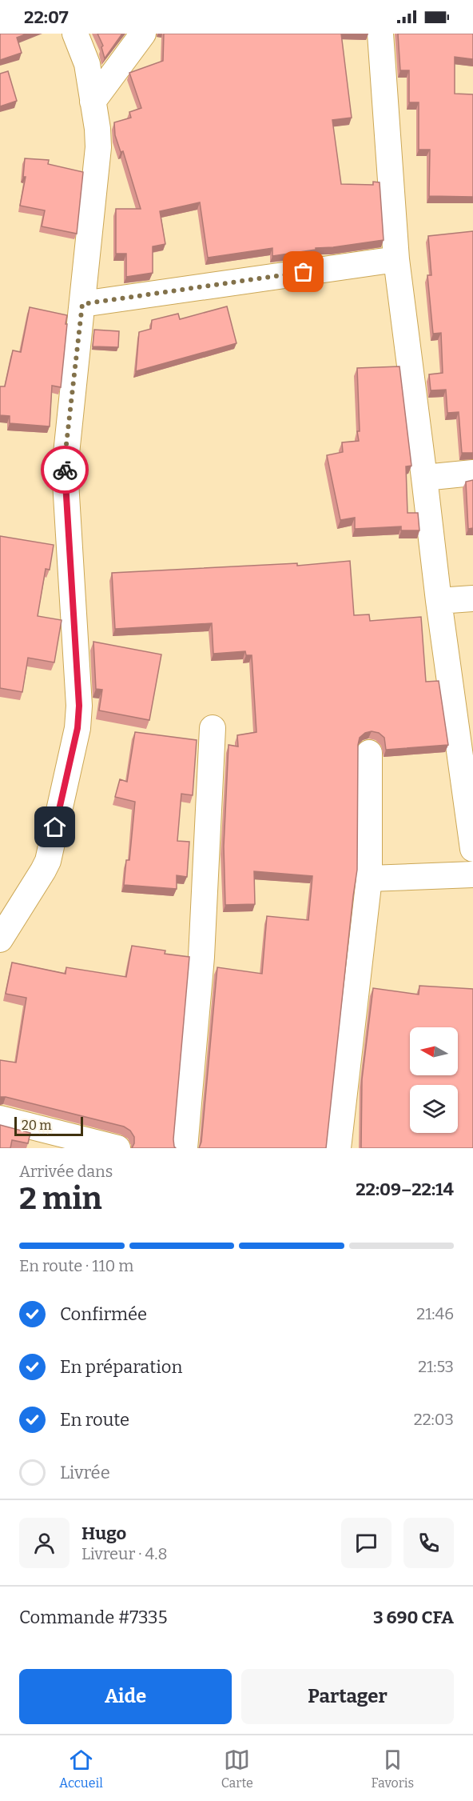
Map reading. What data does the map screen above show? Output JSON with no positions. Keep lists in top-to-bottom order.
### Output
{
  "scale_bar": "20 m",
  "north": "left",
  "page": {
    "status": "22:07",
    "scale": "20 m",
    "heading": ["2 min", "Arrivée dans", "22:09–22:14"],
    "panel": [
      "Hugo",
      "Livreur · 4.8",
      "Commande #7335",
      "3 690 CFA"
    ],
    "bar": "En route · 110 m",
    "list": [
      ["Confirmée", "21:46"],
      ["En préparation", "21:53"],
      ["En route", "22:03"],
      "Livrée"
    ],
    "buttons": ["Aide", "Partager"],
    "tabs": ["Accueil", "Carte", "Favoris"]
  }
}
